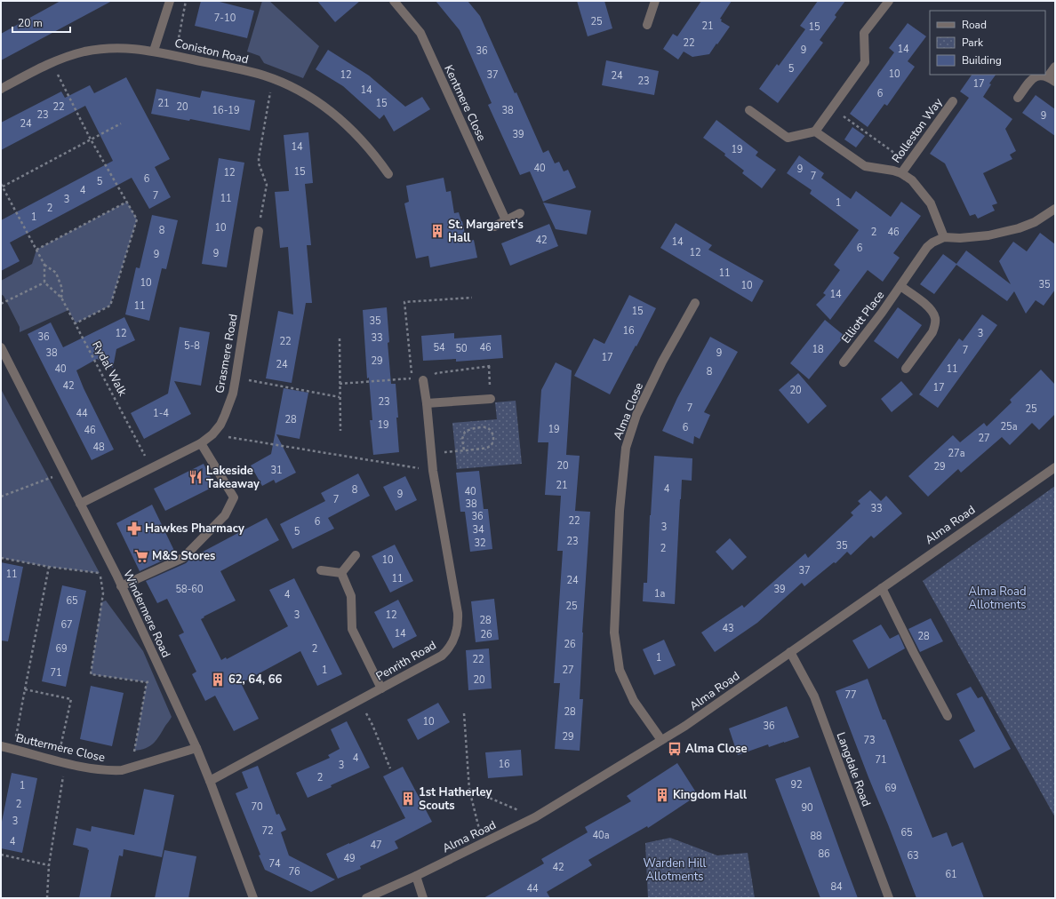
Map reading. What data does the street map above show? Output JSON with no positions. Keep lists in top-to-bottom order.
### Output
{
  "streets": {
    "street": [
      "Coniston Road",
      "Kentmere Close",
      "Rolleston Way",
      "Elliott Place",
      "Grasmere Road",
      "Alma Close",
      "Alma Road",
      "Windermere Road",
      "Penrith Road",
      "Buttermere Close",
      "Langdale Road"
    ],
    "path": ["Rydal Walk"]
  },
  "crossings": [
    ["Rolleston Way", "Elliott Place"],
    ["Grasmere Road", "Rydal Walk"],
    ["Grasmere Road", "Windermere Road"],
    ["Alma Close", "Alma Road"],
    ["Alma Road", "Langdale Road"],
    ["Windermere Road", "Penrith Road"],
    ["Windermere Road", "Buttermere Close"]
  ],
  "parks": ["Alma Road Allotments", "Warden Hill Allotments"],
  "places": {
    "building": [
      "St. Margaret's Hall",
      "62, 64, 66",
      "Kingdom Hall",
      "1st Hatherley Scouts"
    ],
    "restaurant": ["Lakeside Takeaway"],
    "pharmacy": ["Hawkes Pharmacy"],
    "supermarket": ["M&S Stores"],
    "bus stop": ["Alma Close"]
  },
  "house_numbers": [
    "7-10",
    "25",
    "21",
    "15",
    "22",
    "14",
    "9",
    "36",
    "5",
    "10",
    "12",
    "37",
    "24",
    "23",
    "17",
    "14",
    "6",
    "21",
    "15",
    "22",
    "20",
    "16-19",
    "38",
    "23",
    "9",
    "24",
    "39",
    "14",
    "19",
    "40",
    "9",
    "15",
    "12",
    "7",
    "6",
    "5",
    "4",
    "7",
    "11",
    "3",
    "1",
    "2",
    "1",
    "10",
    "8",
    "2",
    "46",
    "42",
    "14",
    "6",
    "12",
    "9",
    "9",
    "11",
    "10",
    "35",
    "10",
    "14",
    "11",
    "15",
    "35",
    "16",
    "12",
    "3",
    "36",
    "33",
    "22",
    "5-8",
    "54",
    "46",
    "50",
    "18",
    "7",
    "38",
    "9",
    "17",
    "29",
    "24",
    "40",
    "11",
    "8",
    "42",
    "17",
    "20",
    "23",
    "7",
    "25",
    "44",
    "1-4",
    "28",
    "19",
    "25a",
    "6",
    "19",
    "46",
    "27",
    "48",
    "27a",
    "20",
    "29",
    "31",
    "21",
    "4",
    "8",
    "40",
    "9",
    "7",
    "38",
    "33",
    "36",
    "22",
    "6",
    "3",
    "34",
    "5",
    "23",
    "32",
    "35",
    "2",
    "10",
    "37",
    "11",
    "11",
    "24",
    "58-60",
    "39",
    "1a",
    "4",
    "65",
    "25",
    "3",
    "12",
    "28",
    "67",
    "43",
    "14",
    "26",
    "28",
    "26",
    "69",
    "2",
    "1",
    "22",
    "1",
    "27",
    "71",
    "20",
    "77",
    "28",
    "10",
    "36",
    "29",
    "73",
    "4",
    "71",
    "16",
    "3",
    "2",
    "92",
    "1",
    "69",
    "2",
    "70",
    "90",
    "3",
    "72",
    "65",
    "40a",
    "88",
    "4",
    "47",
    "86",
    "63",
    "49",
    "74",
    "42",
    "76",
    "61",
    "84",
    "44"
  ],
  "legend": ["Road", "Park", "Building"],
  "scale_bar": "20 m"
}
